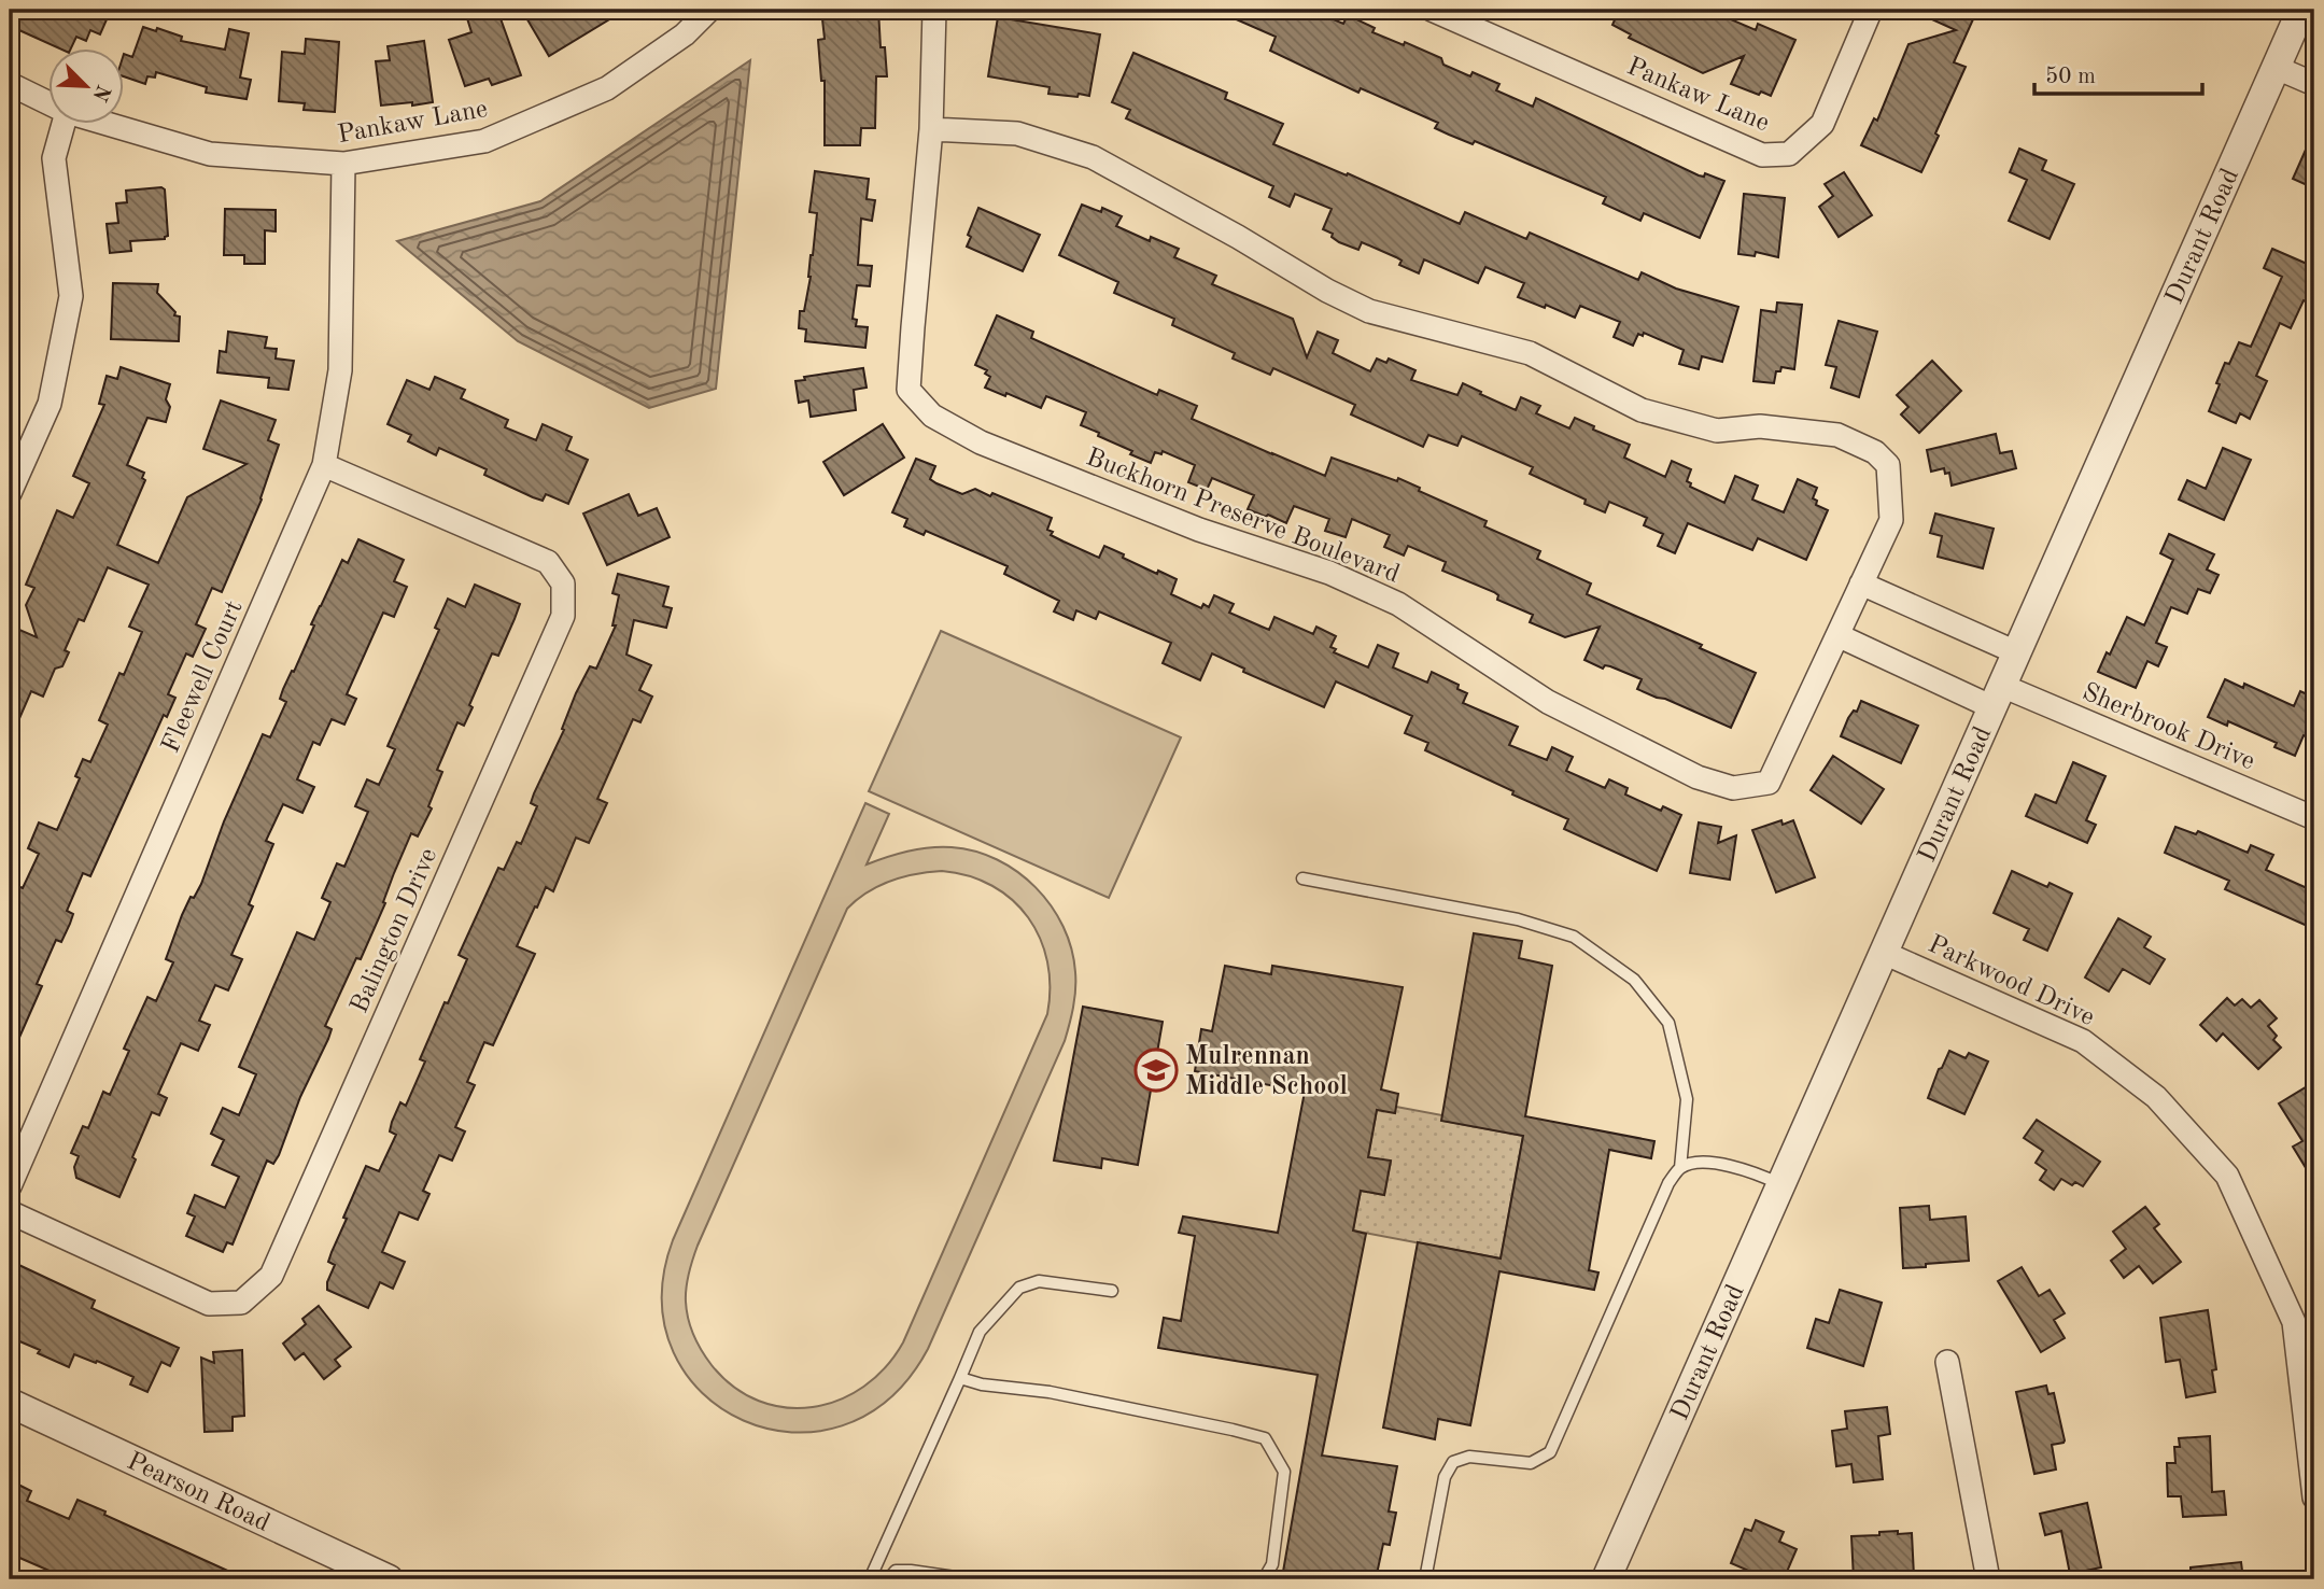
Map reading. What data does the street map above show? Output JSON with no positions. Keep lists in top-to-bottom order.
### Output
{
  "streets": {
    "street": [
      "Pankaw Lane",
      "Durant Road",
      "Buckhorn Preserve Boulevard",
      "Fleewell Court",
      "Sherbrook Drive",
      "Balington Drive",
      "Parkwood Drive",
      "Pearson Road"
    ]
  },
  "crossings": [
    ["Pankaw Lane", "Fleewell Court"],
    ["Durant Road", "Sherbrook Drive"],
    ["Durant Road", "Parkwood Drive"],
    ["Fleewell Court", "Balington Drive"]
  ],
  "places": {
    "school or university": ["Mulrennan Middle School"]
  },
  "scale_bar": "50 m",
  "north": "bottom right"
}
